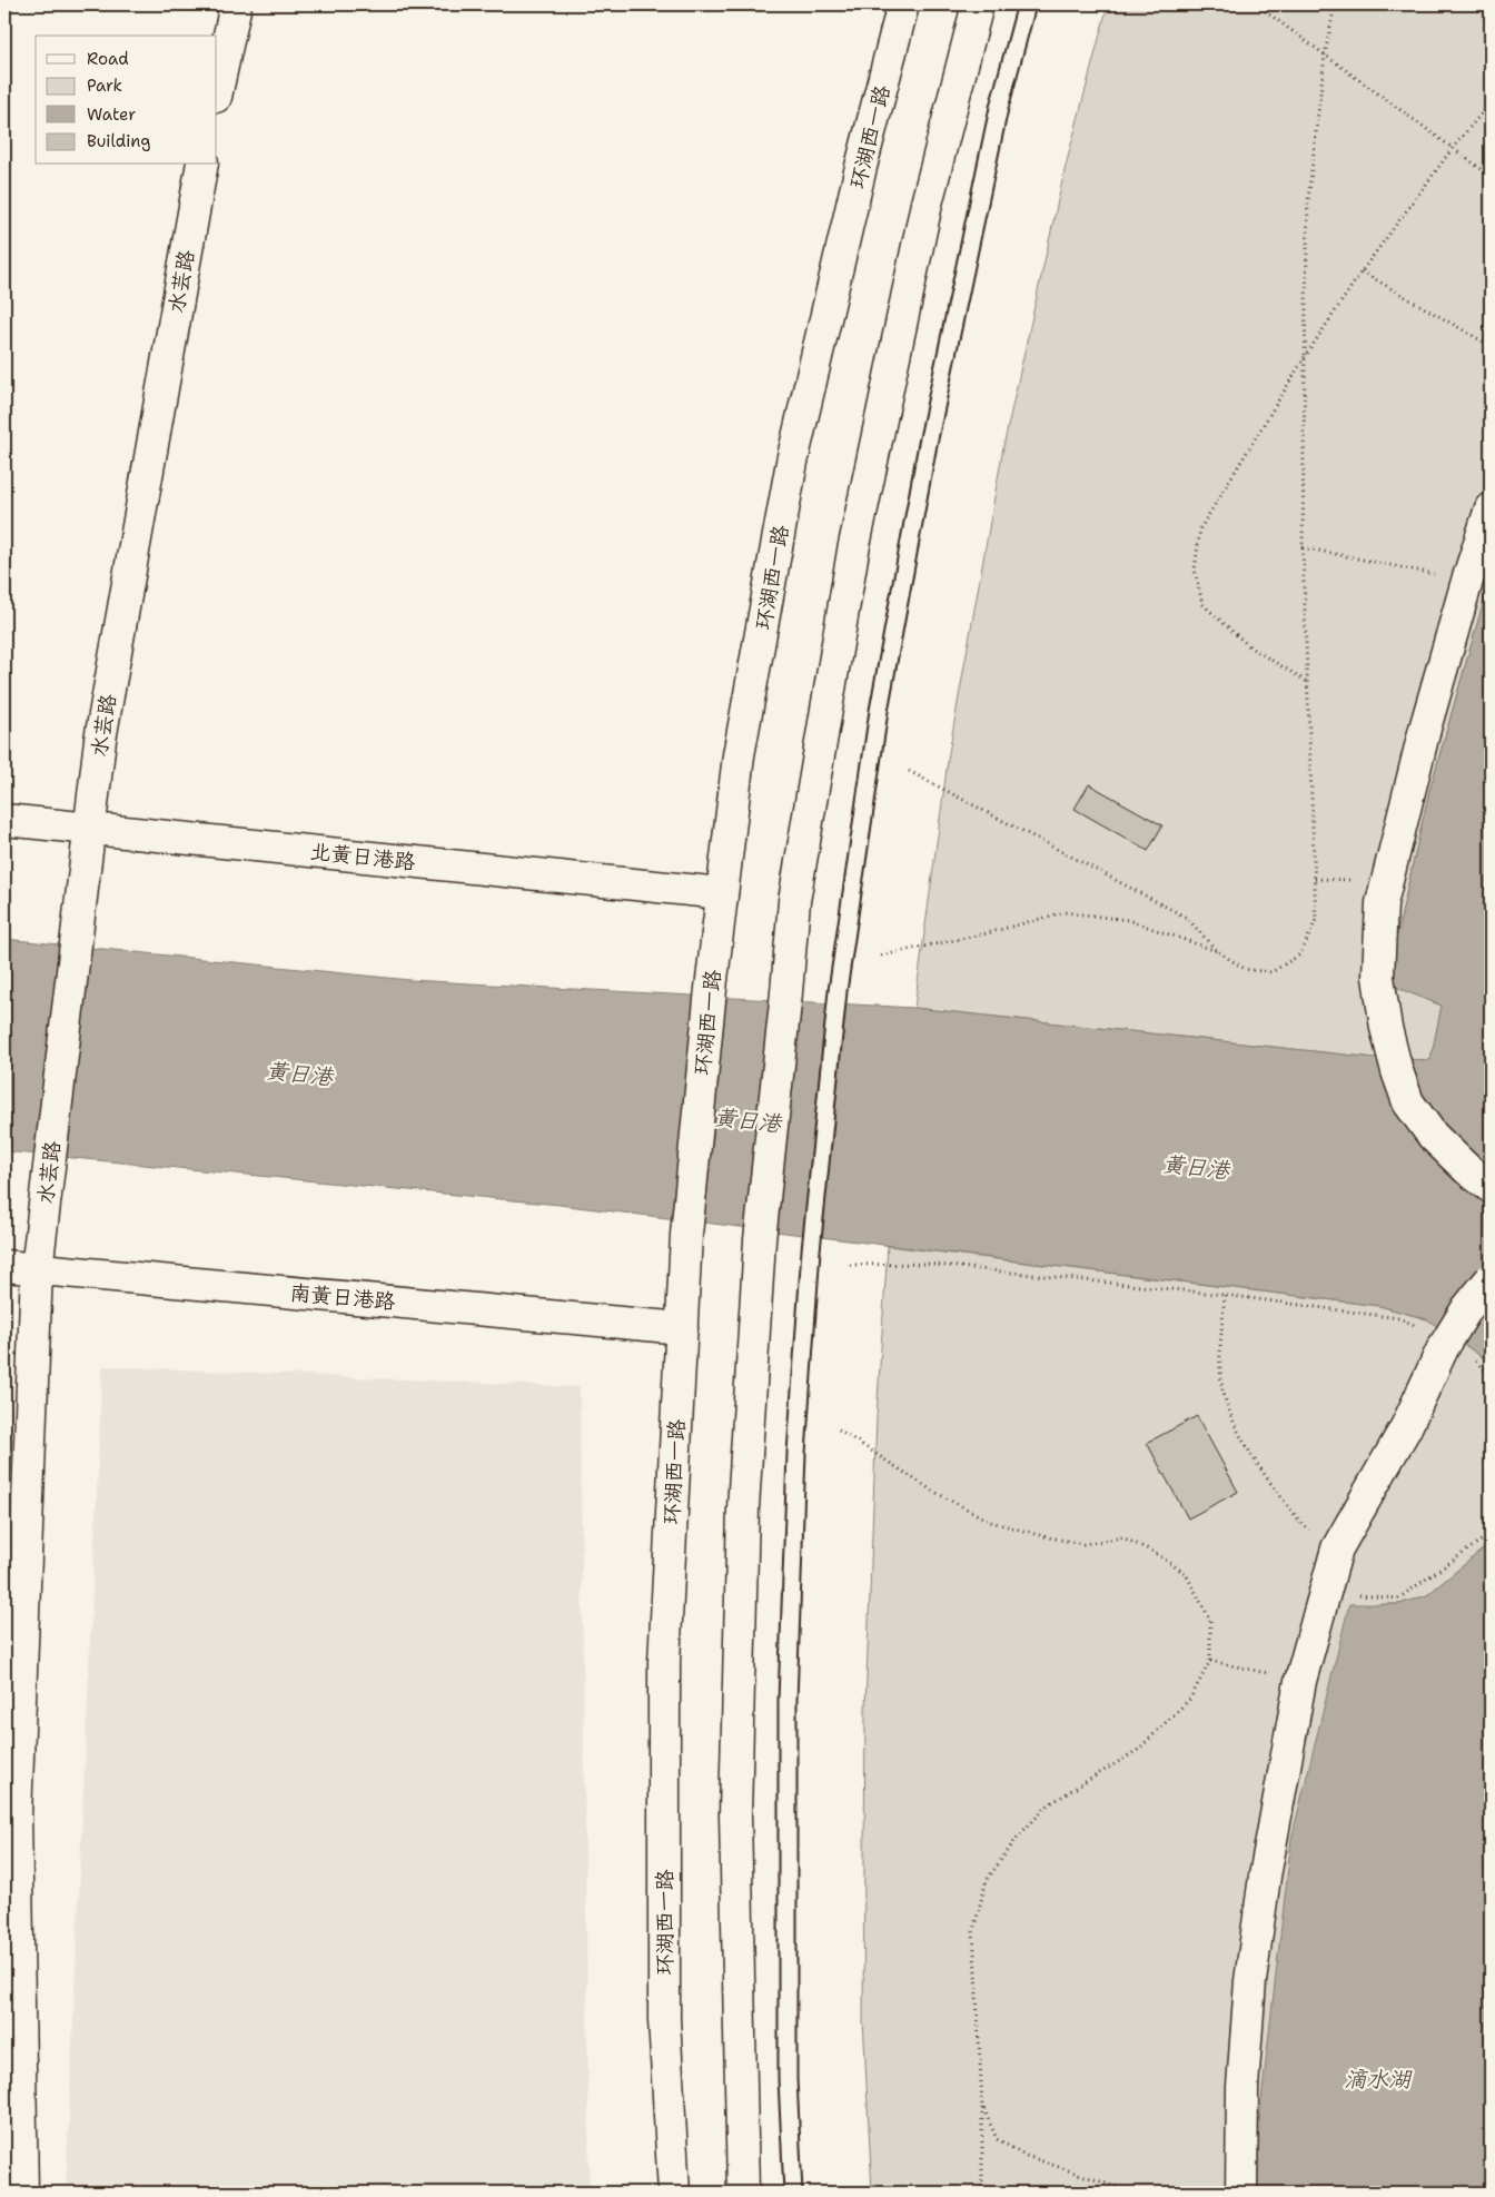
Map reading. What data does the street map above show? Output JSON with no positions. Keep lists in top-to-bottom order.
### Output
{
  "streets": {
    "street": [
      "环湖西一路",
      "水芸路",
      "北黄日港路",
      "南黄日港路"
    ]
  },
  "crossings": [
    ["环湖西一路", "北黄日港路"],
    ["环湖西一路", "南黄日港路"],
    ["水芸路", "北黄日港路"],
    ["水芸路", "南黄日港路"]
  ],
  "water": ["黄日港", "滴水湖"],
  "legend": [
    "Road",
    "Park",
    "Water",
    "Building"
  ]
}
